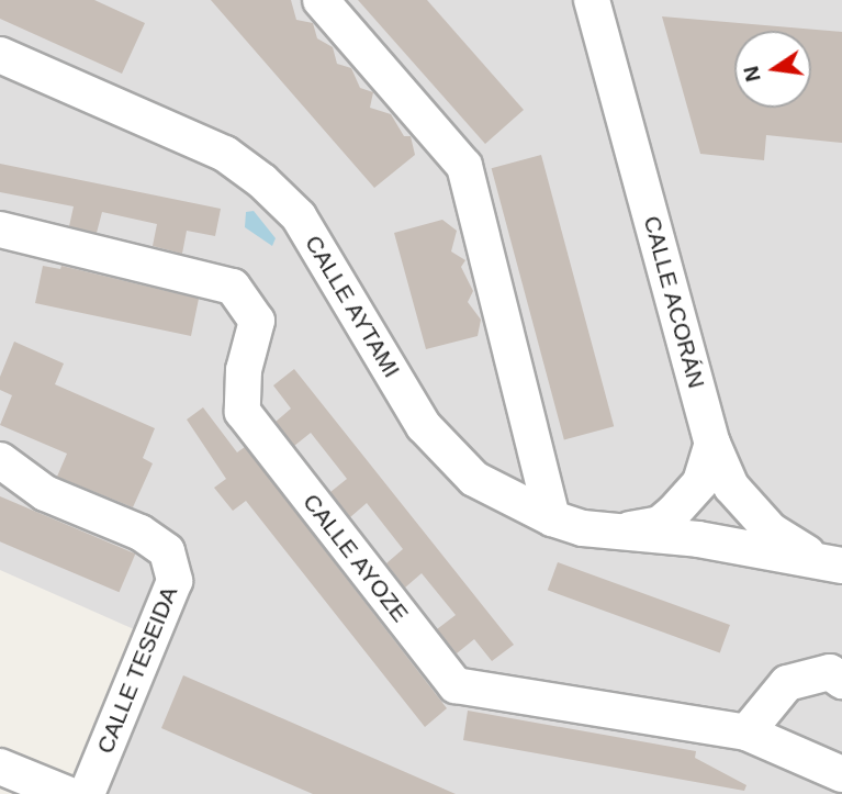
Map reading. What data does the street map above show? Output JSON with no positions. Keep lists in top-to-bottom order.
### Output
{
  "streets": {
    "street": [
      "CALLE ACORÁN",
      "CALLE AYTAMI",
      "CALLE AYOZE",
      "CALLE TESEIDA"
    ]
  },
  "crossings": [
    ["CALLE ACORÁN", "CALLE AYTAMI"]
  ],
  "north": "left"
}
